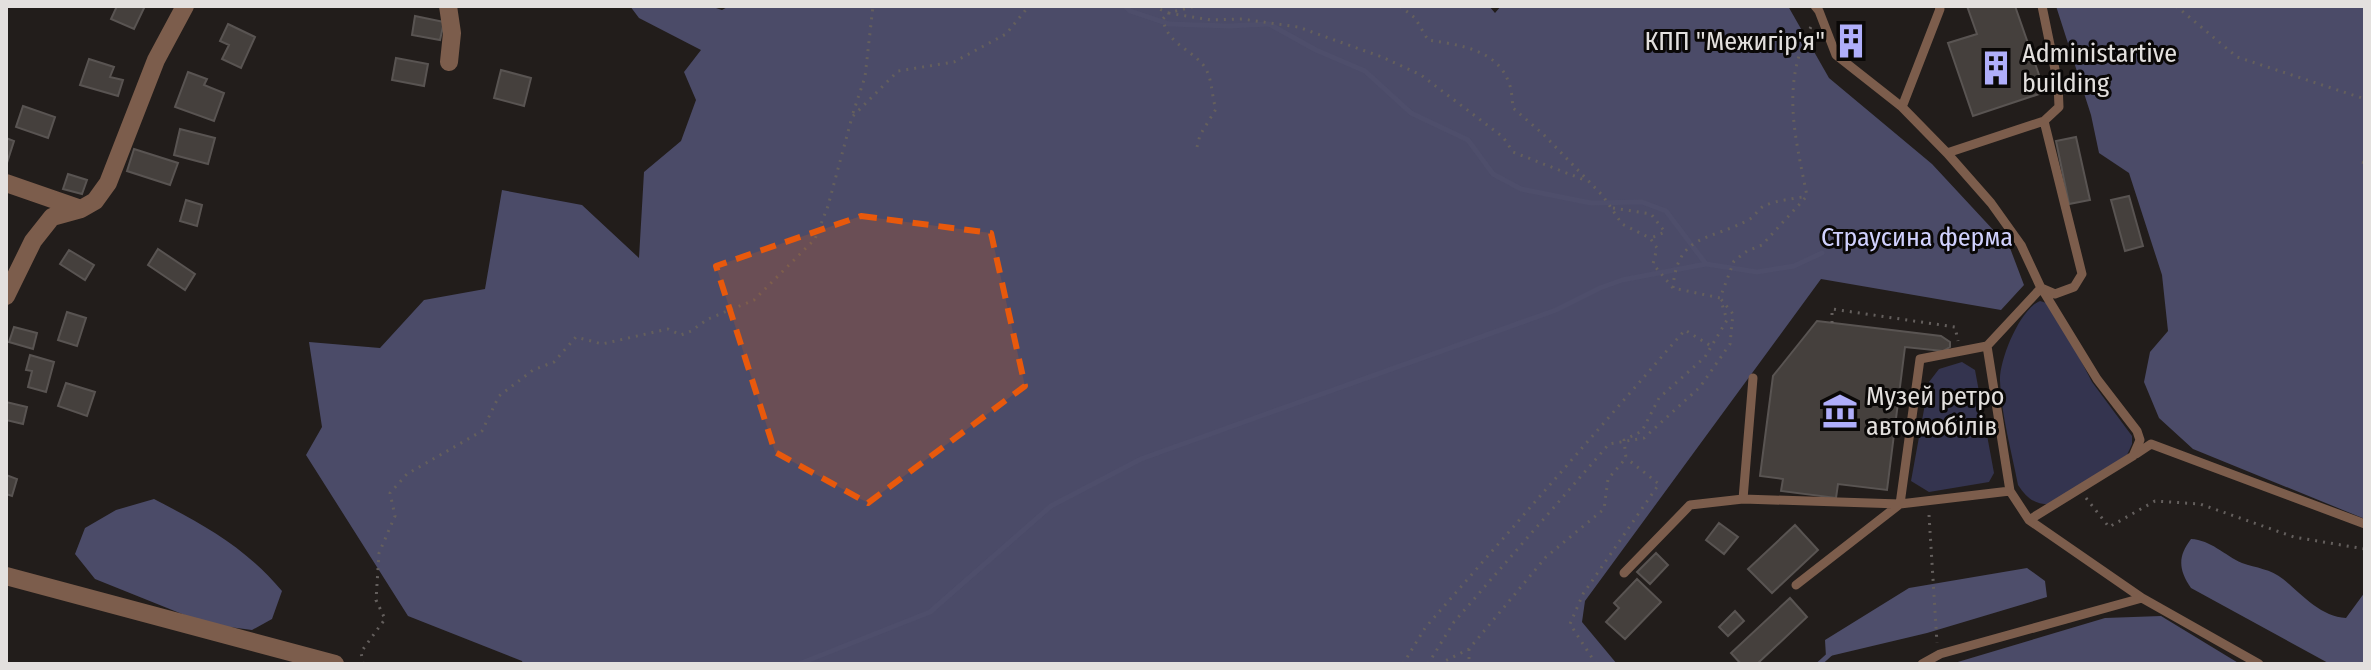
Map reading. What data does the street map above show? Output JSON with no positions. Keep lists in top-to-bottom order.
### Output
{
  "parks": ["Страусина ферма"],
  "places": {
    "building": ["КПП \"Межигір'я\"", "Administartive building"],
    "museum": ["Музей ретро автомобілів"]
  }
}
